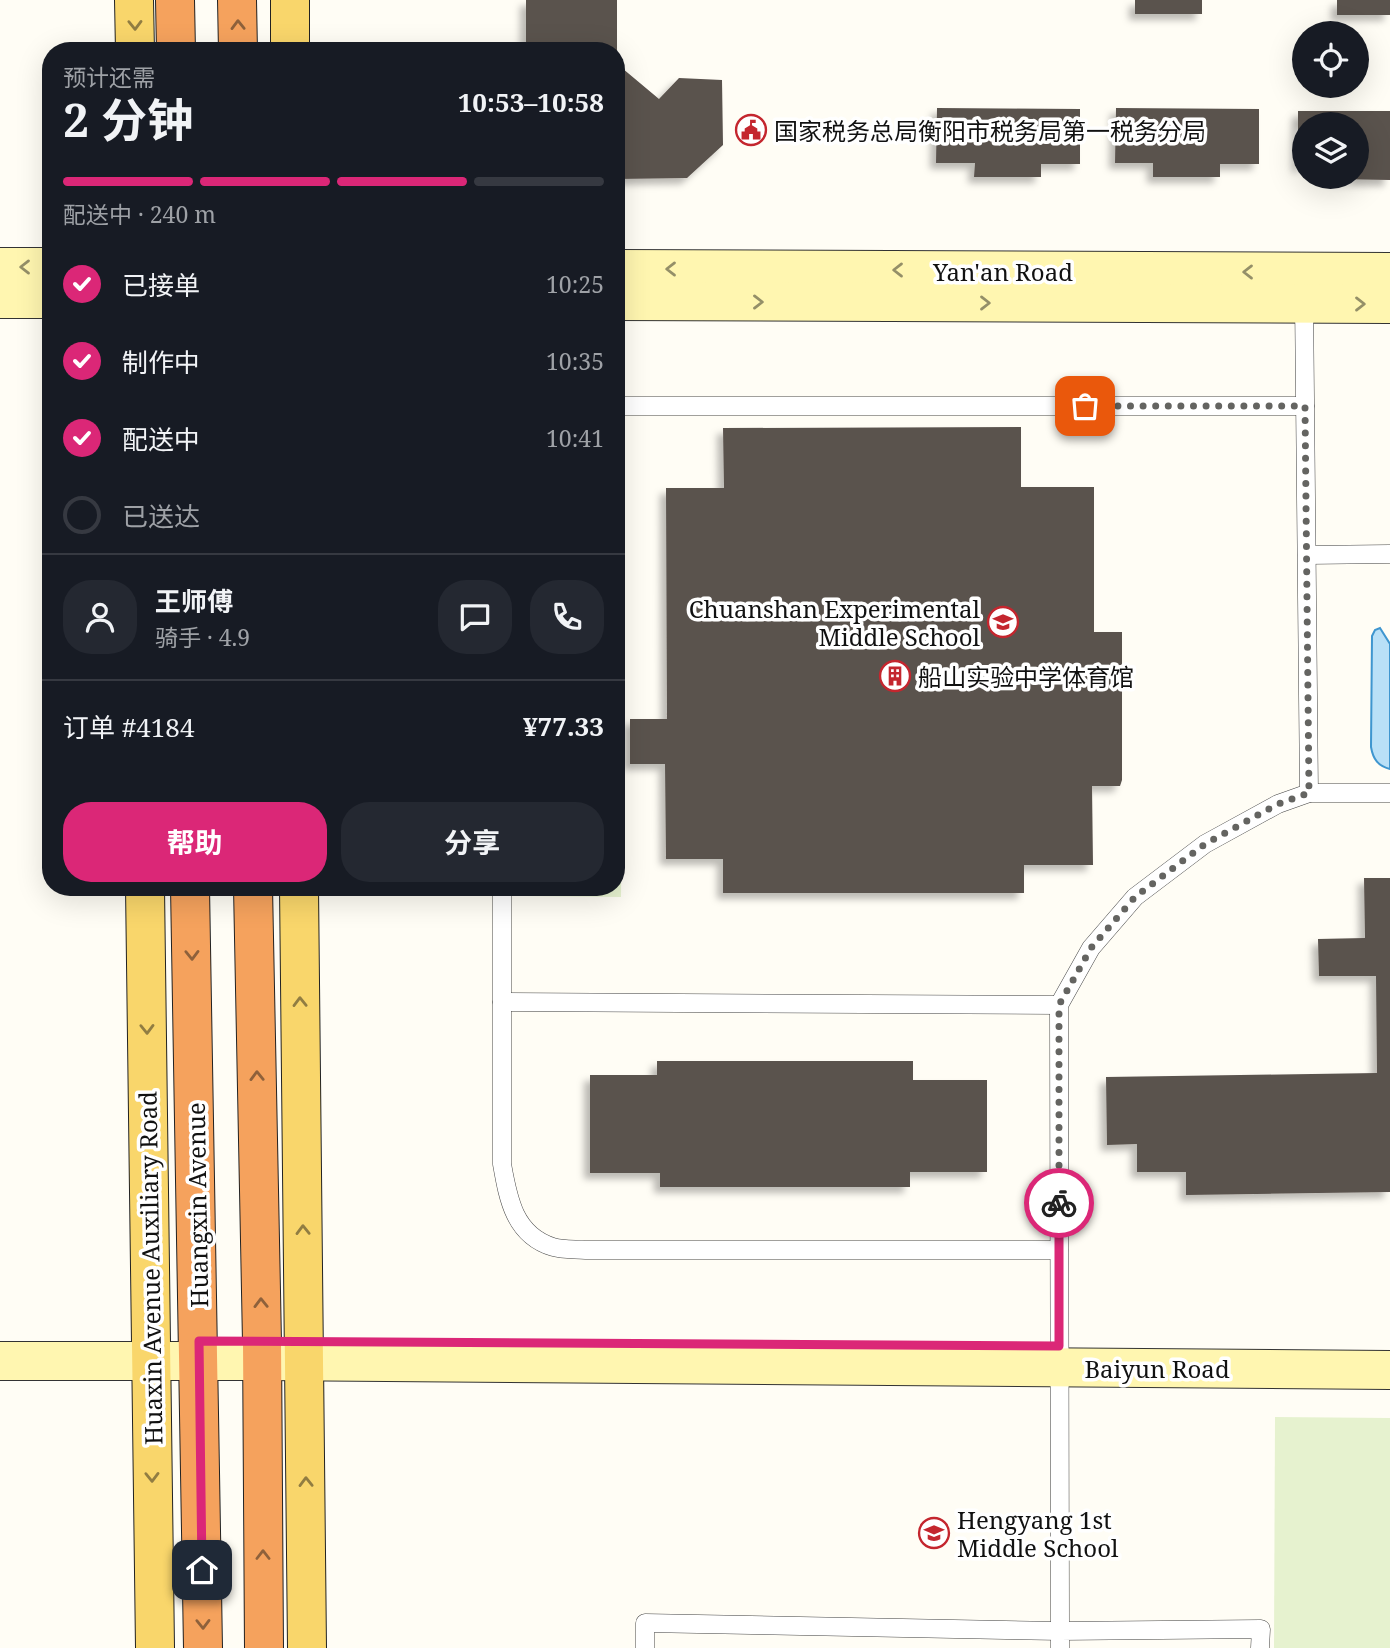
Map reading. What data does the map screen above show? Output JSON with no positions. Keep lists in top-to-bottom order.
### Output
{
  "streets": {
    "highway": ["Huangxin Avenue"],
    "main road": ["Huaxin Avenue Auxiliary Road"],
    "street": ["Yan'an Road", "Baiyun Road"]
  },
  "crossings": [
    ["Huangxin Avenue", "Baiyun Road"],
    ["Huaxin Avenue Auxiliary Road", "Baiyun Road"]
  ],
  "places": {
    "public building": ["国家税务总局衡阳市税务局第一税务分局"],
    "school or university": ["Chuanshan Experimental Middle School", "Hengyang 1st Middle School"],
    "building": ["船山实验中学体育馆"]
  },
  "page": {
    "heading": ["2 分钟", "预计还需", "10:53–10:58"],
    "panel": [
      "王师傅",
      "骑手 · 4.9",
      "订单 #4184",
      "¥77.33"
    ],
    "bar": "配送中 · 240 m",
    "list": [
      ["已接单", "10:25"],
      ["制作中", "10:35"],
      ["配送中", "10:41"],
      "已送达"
    ],
    "buttons": ["帮助", "分享"]
  }
}
